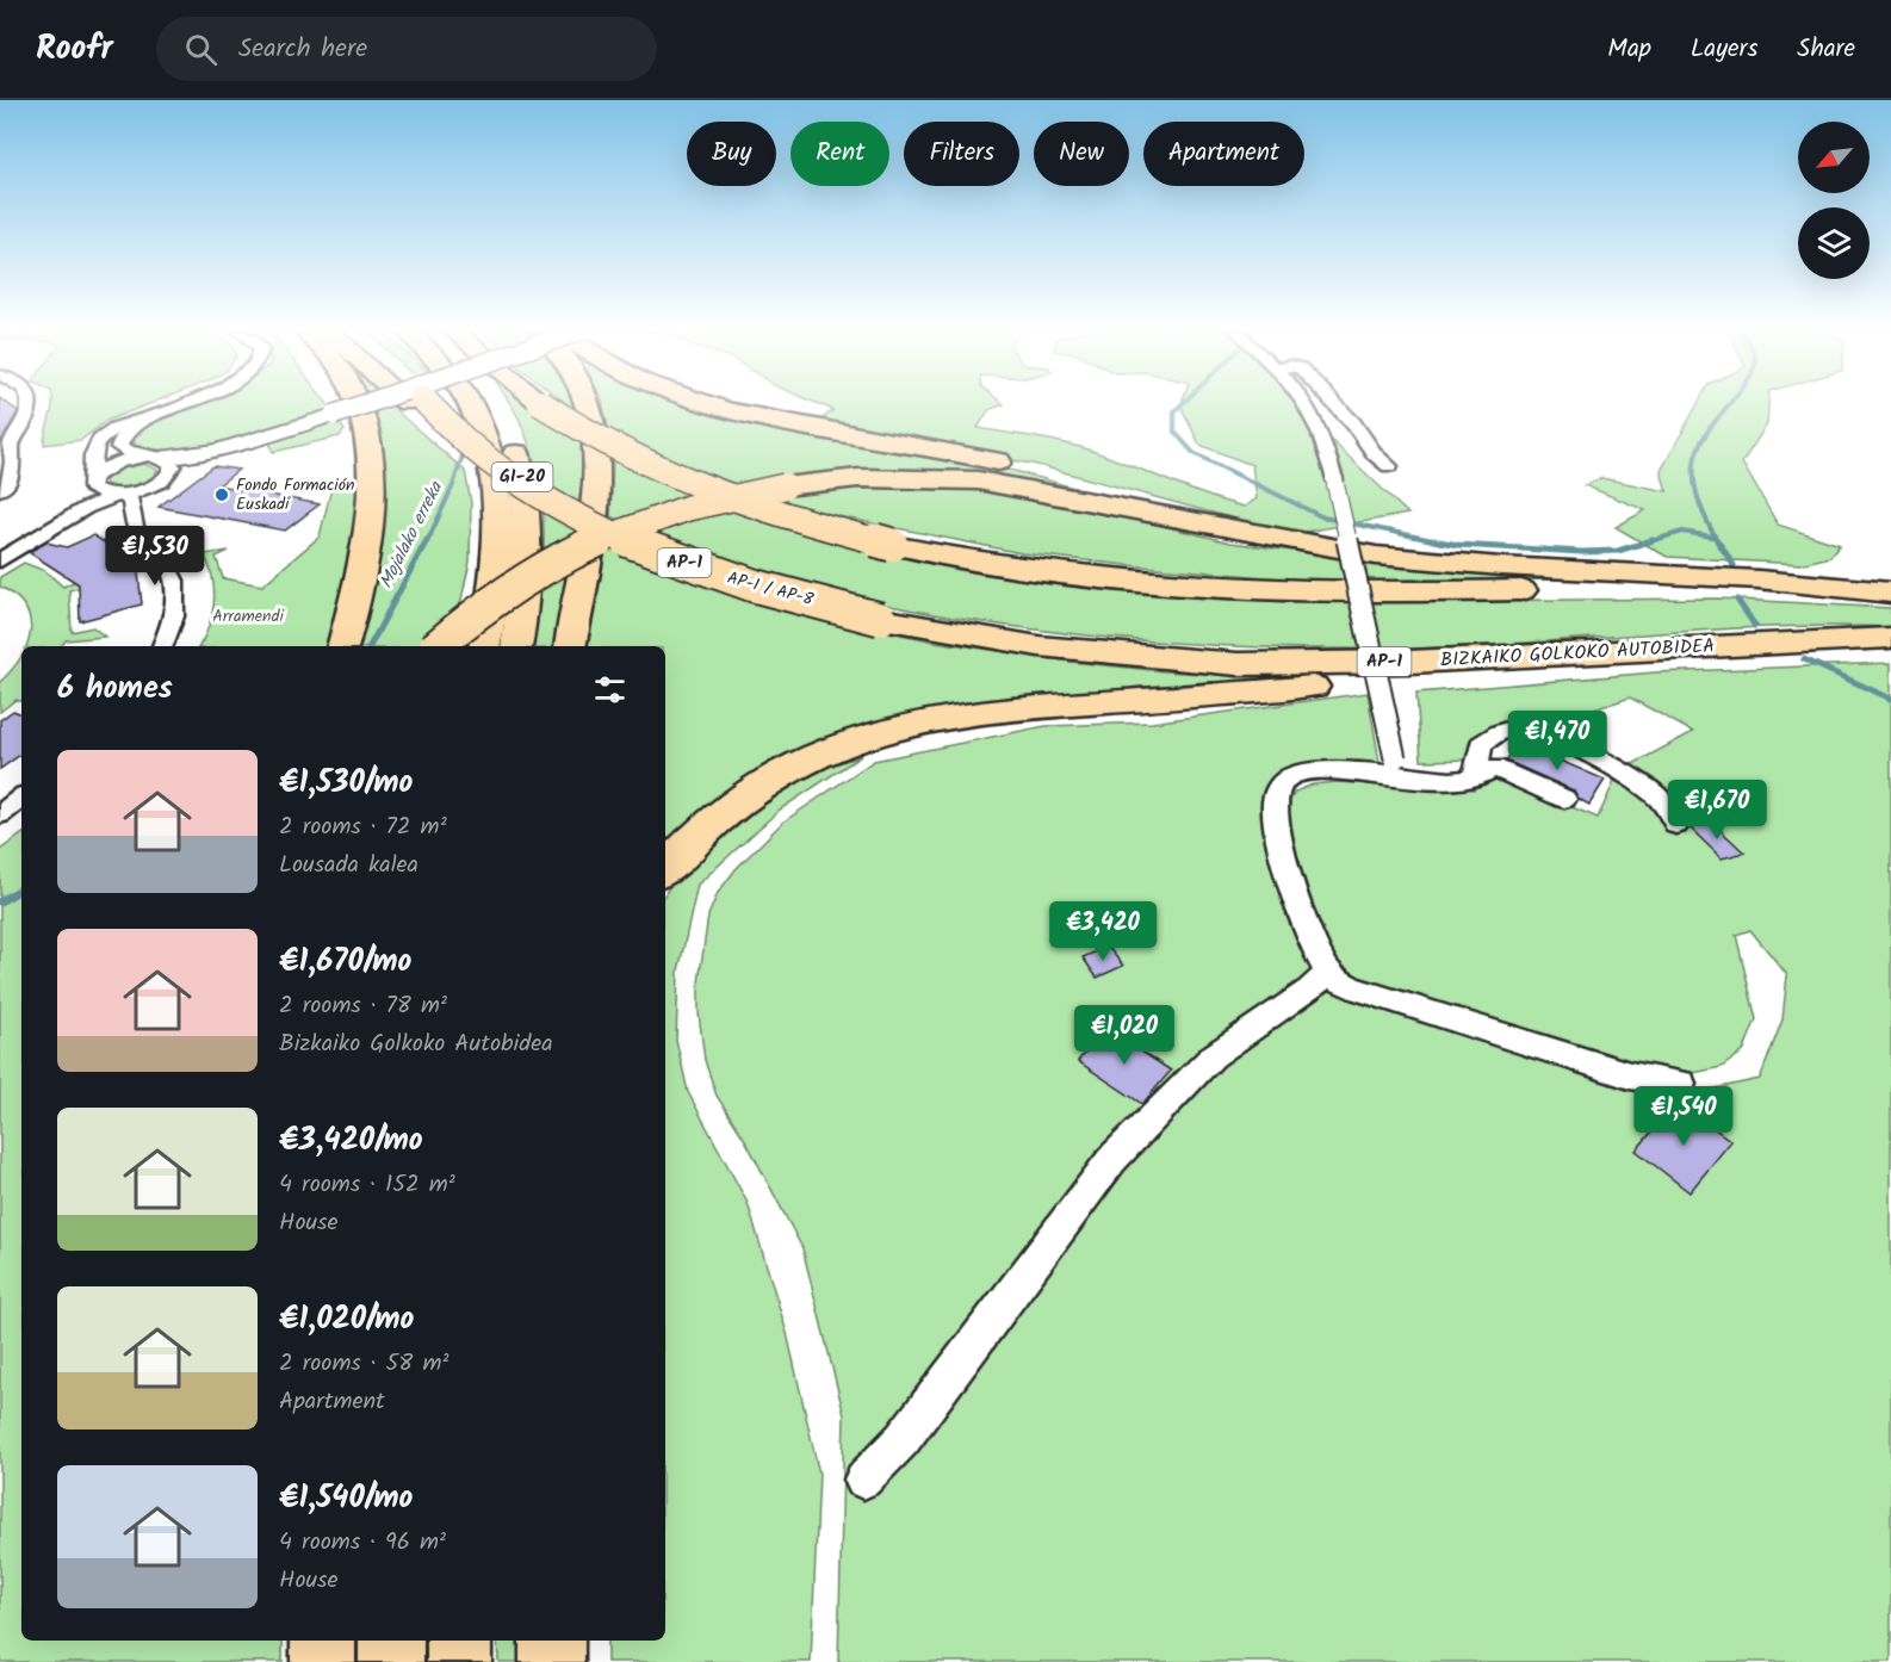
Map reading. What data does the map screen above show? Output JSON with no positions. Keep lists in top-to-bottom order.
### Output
{
  "streets": {
    "highway": [
      "GI-20",
      "AP-1",
      "AP-1 / AP-8",
      "BIZKAIKO GOLKOKO AUTOBIDEA"
    ]
  },
  "crossings": [
    ["AP-1 / AP-8", "BIZKAIKO GOLKOKO AUTOBIDEA"]
  ],
  "water": ["Mojalako erreka"],
  "parks": ["Arramendi"],
  "places": ["Fondo Formación Euskadi"],
  "north": "bottom left",
  "page": {
    "header": "Roofr",
    "search": "Search here",
    "nav": ["Map", "Layers", "Share"],
    "chip": [
      "Buy",
      "Rent",
      "Filters",
      "New",
      "Apartment"
    ],
    "price": [
      "€1,530",
      "€1,470",
      "€1,670",
      "€3,420",
      "€1,020",
      "€1,540"
    ],
    "heading": "6 homes",
    "list": [
      {
        "name": "€1,530/mo",
        "note": "2 rooms · 72 m² · Lousada kalea"
      },
      {
        "name": "€1,670/mo",
        "note": "2 rooms · 78 m² · Bizkaiko Golkoko Autobidea"
      },
      {
        "name": "€3,420/mo",
        "note": "4 rooms · 152 m² · House"
      },
      {
        "name": "€1,020/mo",
        "note": "2 rooms · 58 m² · Apartment"
      },
      {
        "name": "€1,540/mo",
        "note": "4 rooms · 96 m² · House"
      }
    ]
  }
}
